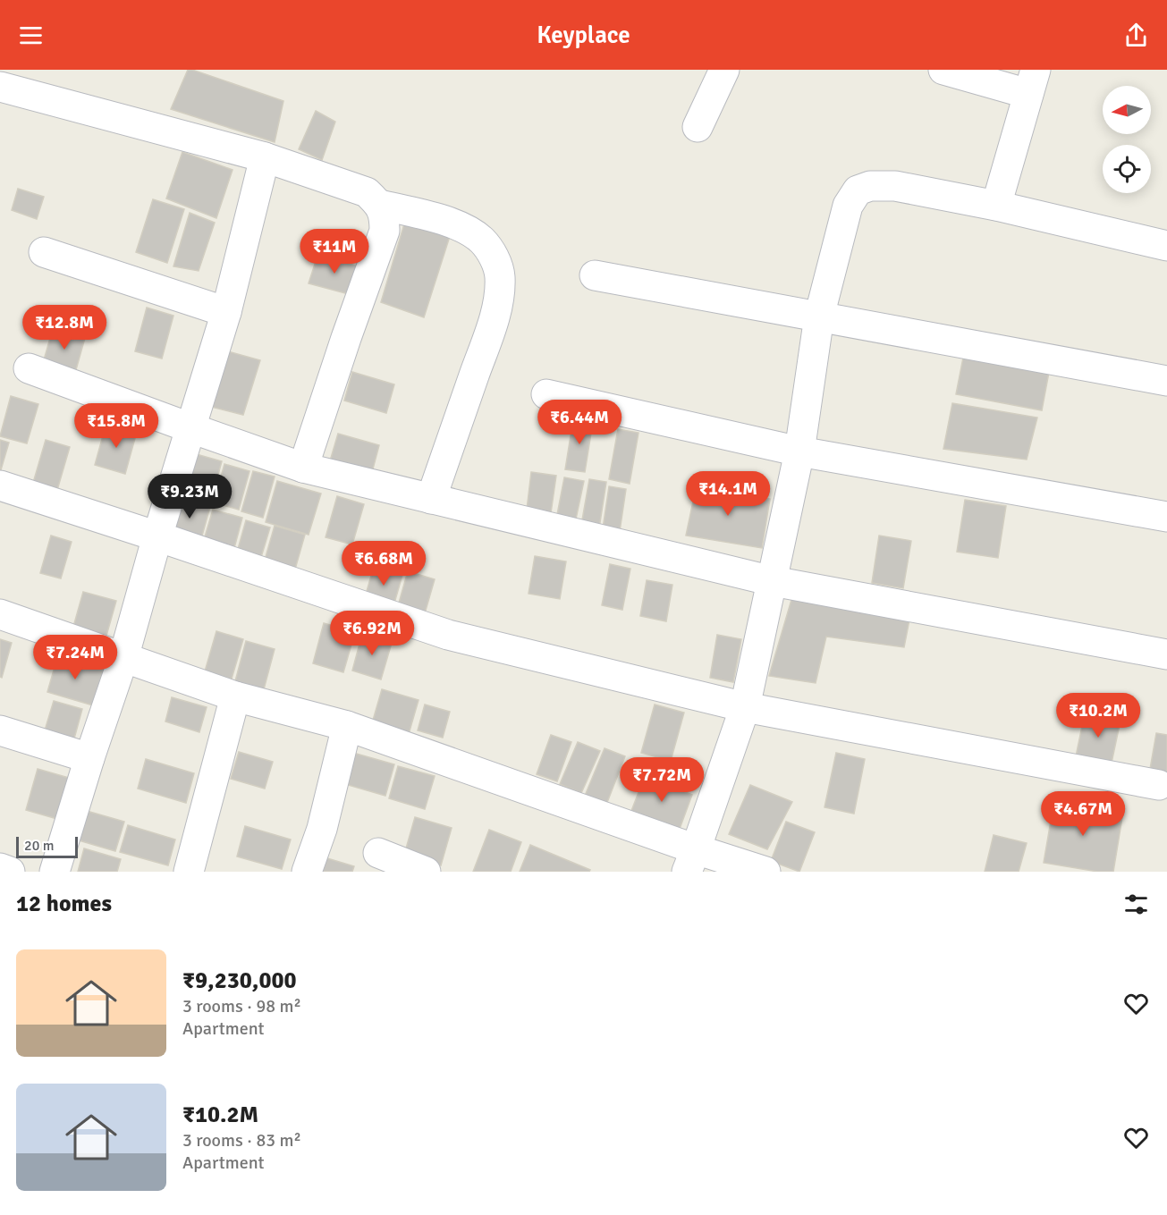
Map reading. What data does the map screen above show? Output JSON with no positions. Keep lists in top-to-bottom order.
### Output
{
  "scale_bar": "20 m",
  "north": "left",
  "page": {
    "header": "Keyplace",
    "price": [
      "₹11M",
      "₹12.8M",
      "₹6.44M",
      "₹15.8M",
      "₹14.1M",
      "₹9.23M",
      "₹6.68M",
      "₹6.92M",
      "₹7.24M",
      "₹10.2M",
      "₹7.72M",
      "₹4.67M"
    ],
    "scale": "20 m",
    "heading": "12 homes",
    "list": [
      {
        "name": "₹9,230,000",
        "note": "3 rooms · 98 m² · Apartment"
      },
      {
        "name": "₹10.2M",
        "note": "3 rooms · 83 m² · Apartment"
      }
    ]
  }
}
